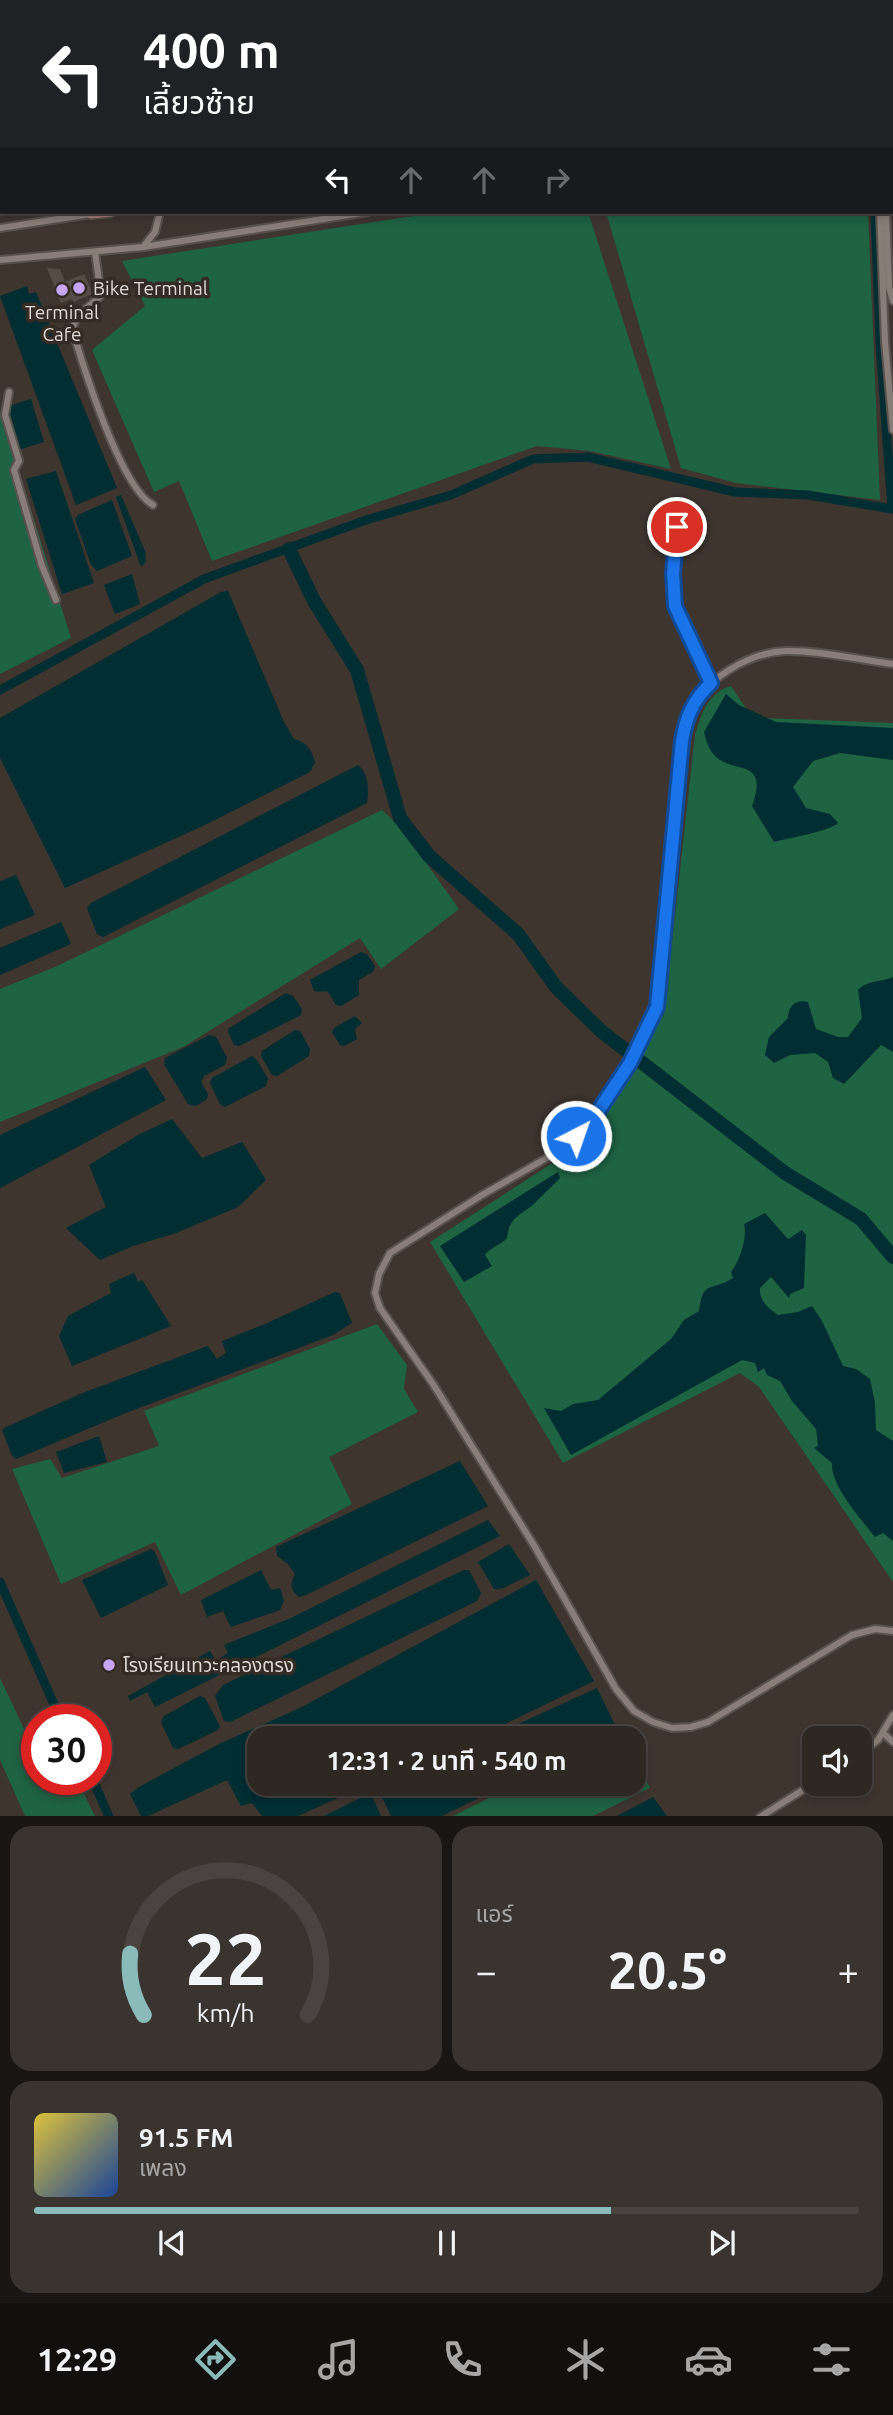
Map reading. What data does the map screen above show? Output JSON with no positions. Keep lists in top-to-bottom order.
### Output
{
  "places": ["Bike Terminal", "Terminal Cafe", "โรงเรียนเทวะคลองตรง"],
  "page": {
    "turn": ["400 m", "เลี้ยวซ้าย"],
    "limit": "30",
    "trip": "12:31 · 2 นาที · 540 m",
    "tile": "แอร์",
    "heat": ["−", "20.5°", "+"],
    "song": ["91.5 FM", "เพลง"],
    "tabs": "12:29",
    "gauge": ["22", "km/h"]
  }
}
